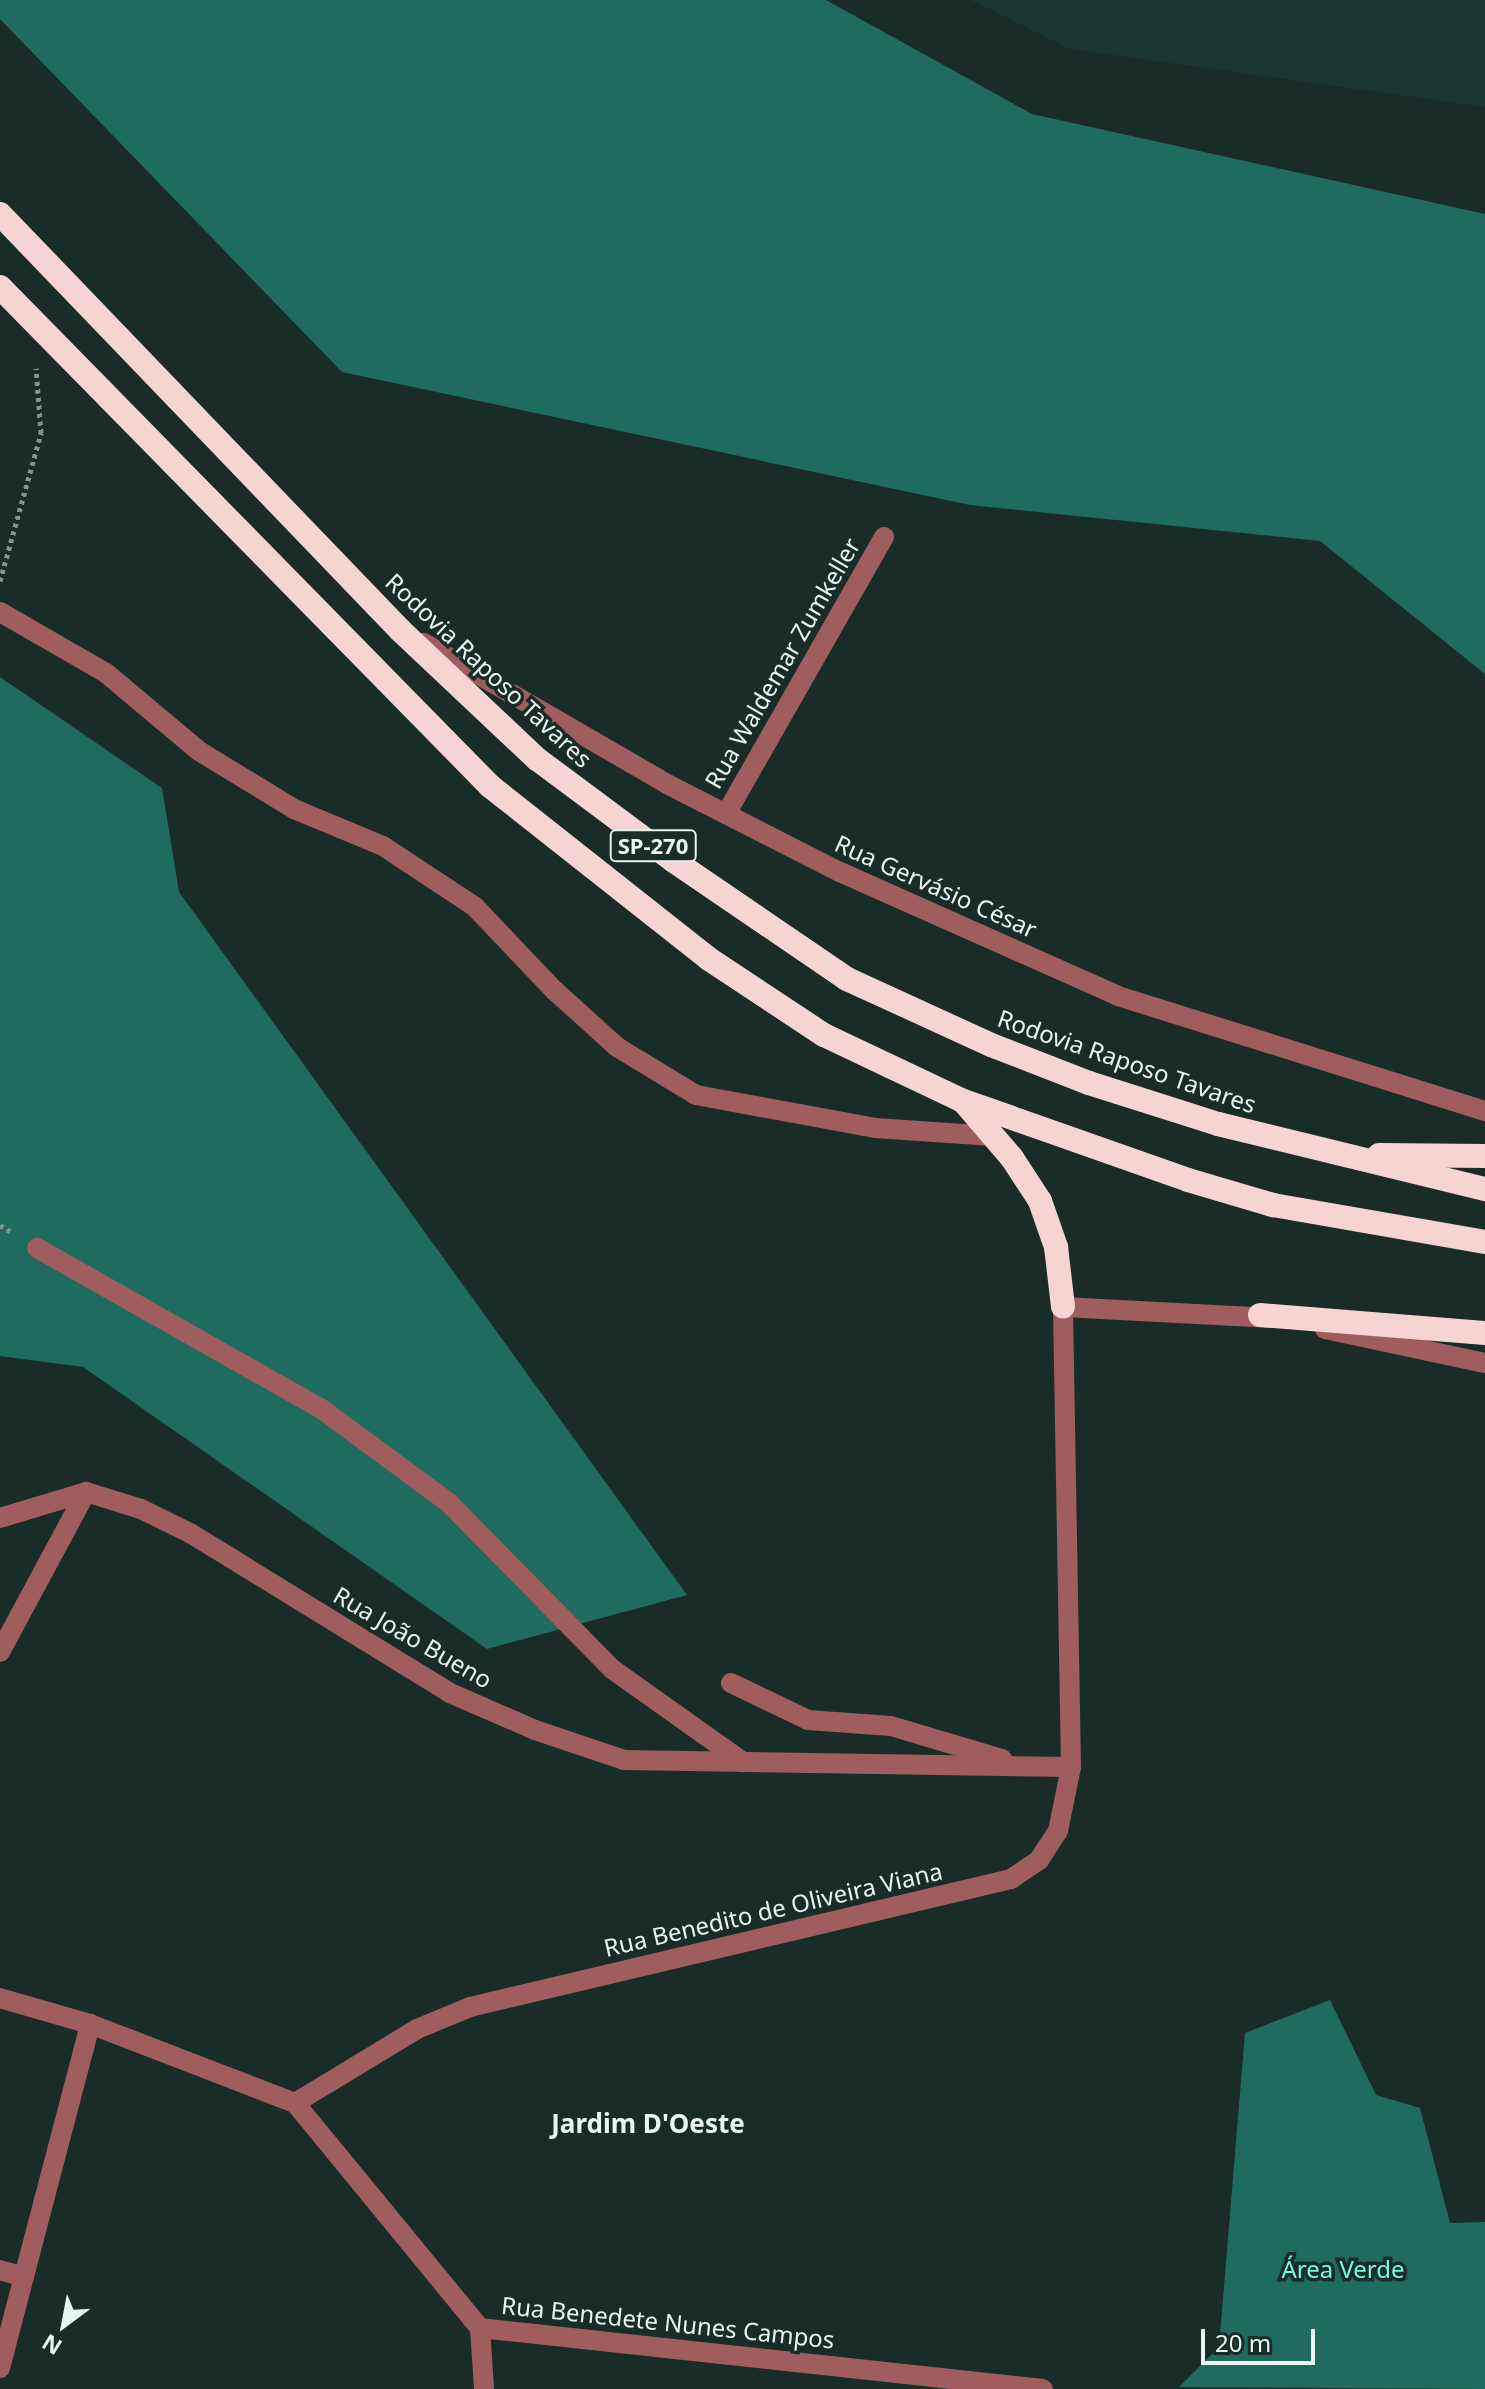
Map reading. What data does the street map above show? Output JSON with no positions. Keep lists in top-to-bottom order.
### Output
{
  "streets": {
    "highway": ["Rodovia Raposo Tavares", "SP-270"],
    "street": [
      "Rua Waldemar Zumkeller",
      "Rua Gervásio César",
      "Rua João Bueno",
      "Rua Benedito de Oliveira Viana",
      "Rua Benedete Nunes Campos"
    ]
  },
  "crossings": [
    ["Rua Waldemar Zumkeller", "Rua Gervásio César"],
    ["Rodovia Raposo Tavares", "Rua Gervásio César"],
    ["Rua João Bueno", "Rua Benedito de Oliveira Viana"],
    ["Rua Benedito de Oliveira Viana", "Rua Benedete Nunes Campos"]
  ],
  "districts": ["Jardim D'Oeste"],
  "parks": ["Área Verde"],
  "scale_bar": "20 m",
  "north": "bottom left"
}
